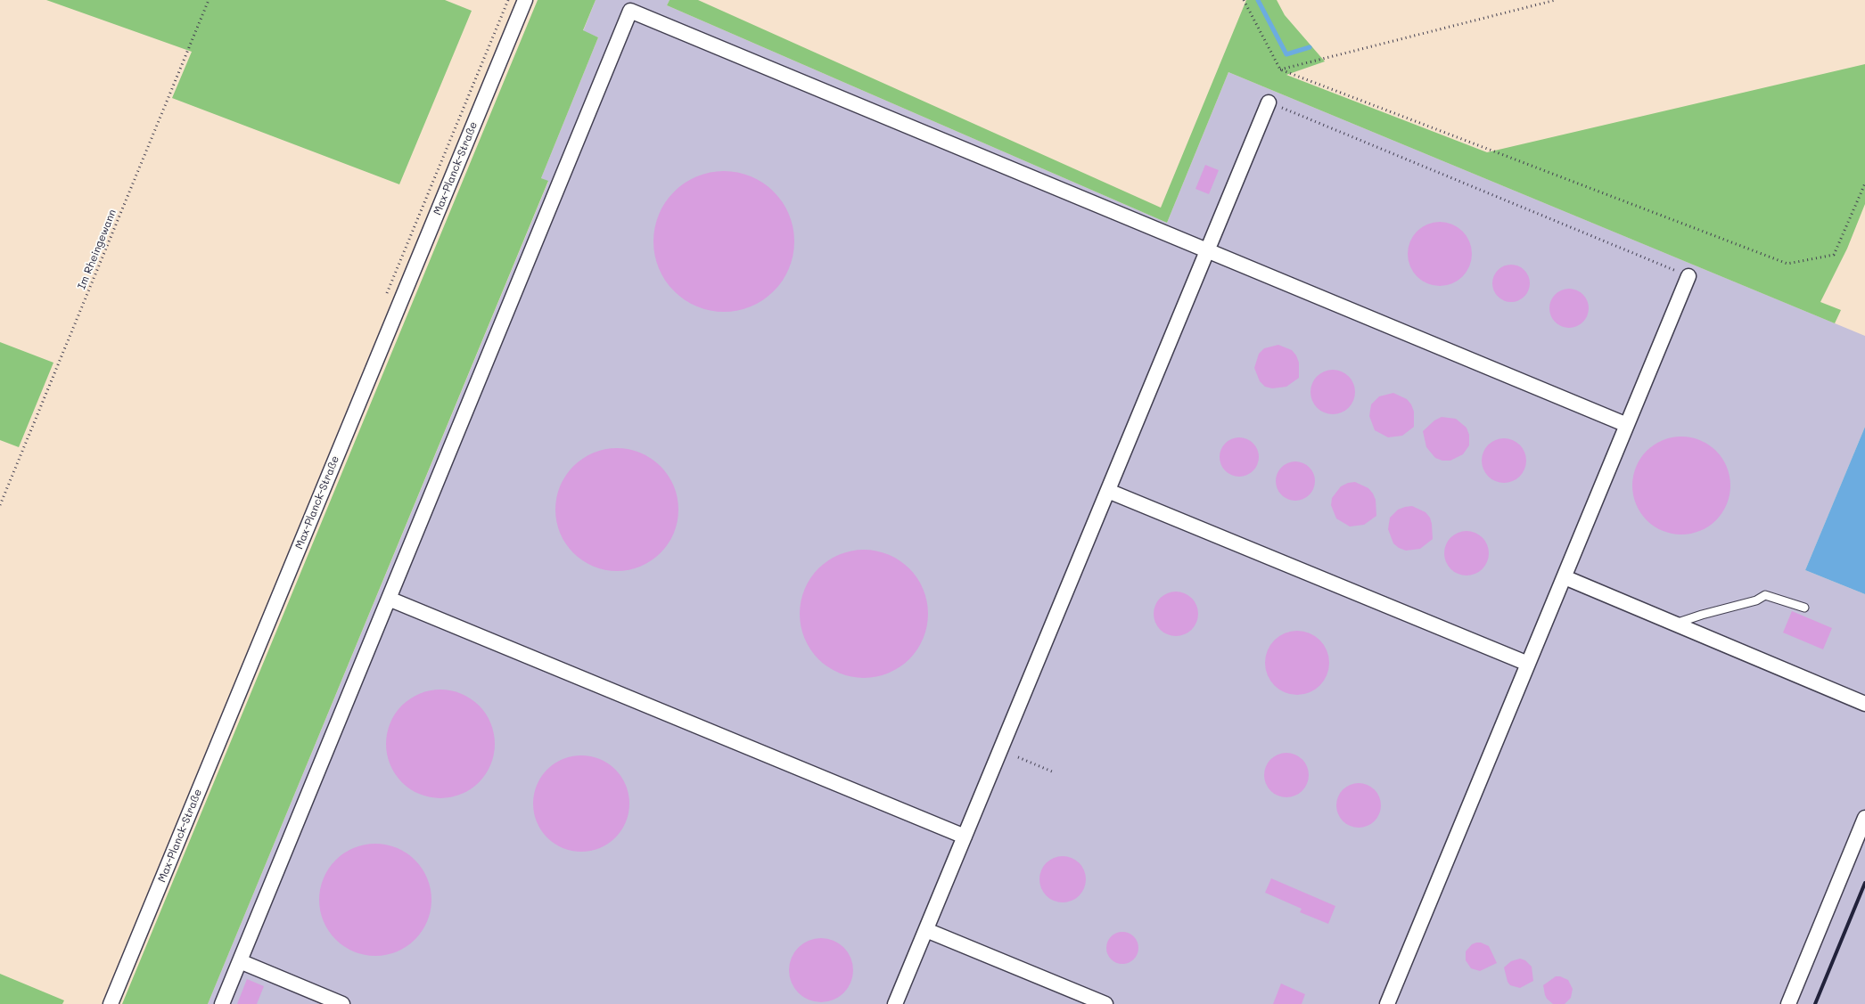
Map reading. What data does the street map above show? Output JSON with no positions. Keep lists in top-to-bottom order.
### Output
{
  "streets": {
    "street": ["Max-Planck-Straße"],
    "path": ["Im Rheingewann"]
  }
}
